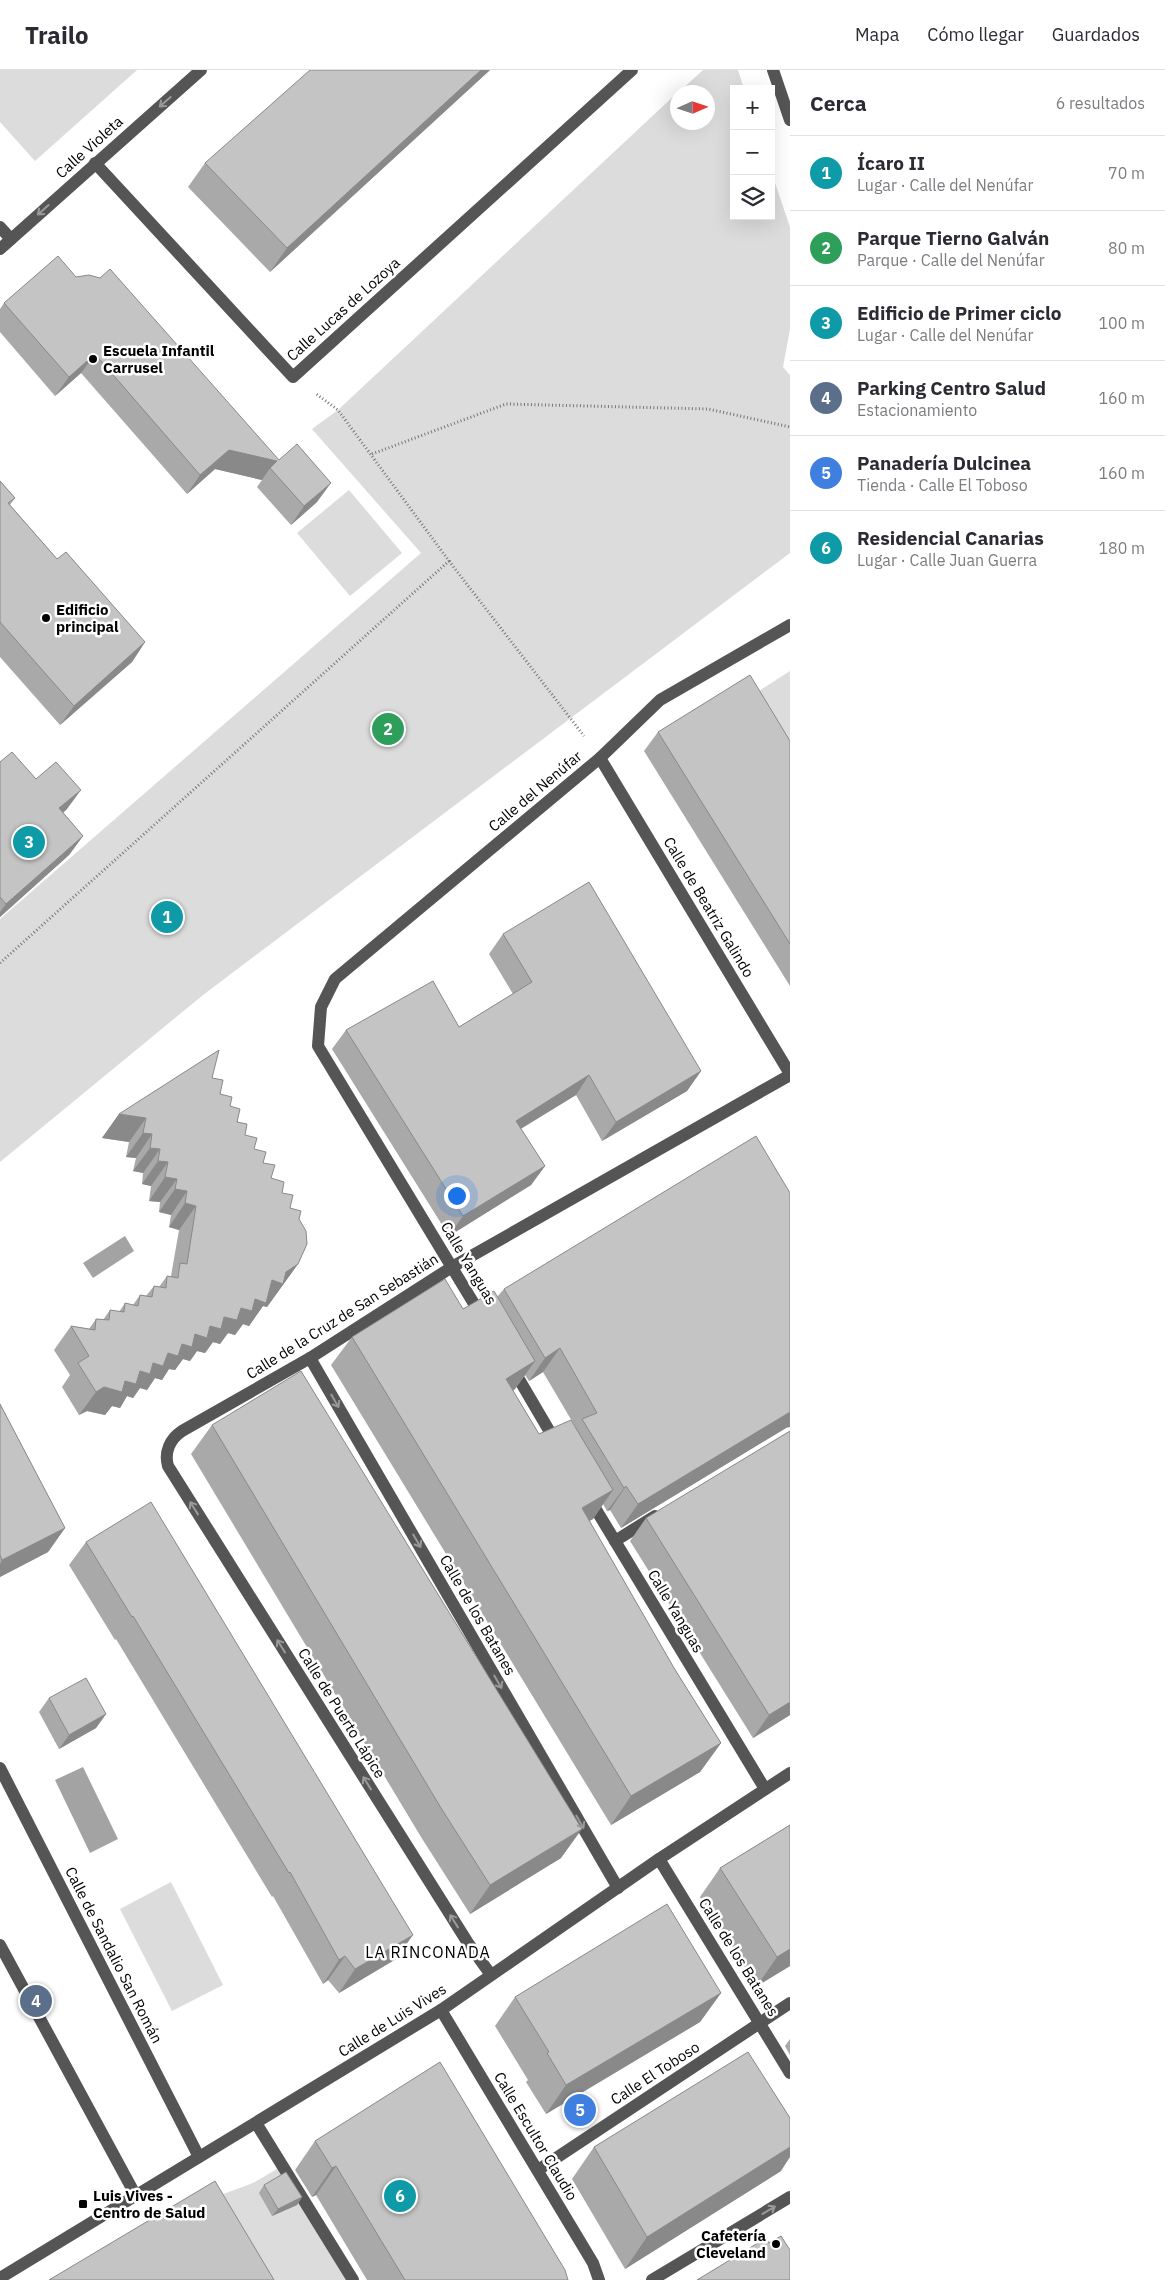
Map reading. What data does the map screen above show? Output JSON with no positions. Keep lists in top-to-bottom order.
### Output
{
  "streets": {
    "street": [
      "Calle Violeta",
      "Calle Lucas de Lozoya",
      "Calle del Nenúfar",
      "Calle de Beatriz Galindo",
      "Calle Yanguas",
      "Calle de la Cruz de San Sebastián",
      "Calle de los Batanes",
      "Calle de Puerto Lápice",
      "Calle de Sandalio San Román",
      "Calle de Luis Vives",
      "Calle El Toboso",
      "Calle Escultor Claudio"
    ]
  },
  "crossings": [
    ["Calle Violeta", "Calle Lucas de Lozoya"],
    ["Calle del Nenúfar", "Calle de Beatriz Galindo"],
    ["Calle del Nenúfar", "Calle Yanguas"],
    ["Calle de Beatriz Galindo", "Calle de la Cruz de San Sebastián"],
    ["Calle Yanguas", "Calle de la Cruz de San Sebastián"],
    ["Calle Yanguas", "Calle de Luis Vives"],
    ["Calle de la Cruz de San Sebastián", "Calle de los Batanes"],
    ["Calle de la Cruz de San Sebastián", "Calle de Puerto Lápice"],
    ["Calle de los Batanes", "Calle de Luis Vives"],
    ["Calle de los Batanes", "Calle El Toboso"],
    ["Calle de Puerto Lápice", "Calle de Luis Vives"],
    ["Calle de Sandalio San Román", "Calle de Luis Vives"],
    ["Calle de Luis Vives", "Calle Escultor Claudio"],
    ["Calle El Toboso", "Calle Escultor Claudio"]
  ],
  "one_way": ["Calle Violeta", "Calle de los Batanes", "Calle de Puerto Lápice"],
  "districts": ["LA RINCONADA"],
  "places": {
    "other": ["Escuela Infantil Carrusel", "Edificio principal", "Cafetería Cleveland"],
    "transit": ["Luis Vives - Centro de Salud"]
  },
  "north": "right",
  "page": {
    "header": "Trailo",
    "nav": ["Mapa", "Cómo llegar", "Guardados"],
    "heading": ["Cerca", "6 resultados"],
    "map_buttons": ["+", "−"],
    "list": [
      {
        "mark": "1",
        "name": "Ícaro II",
        "note": "Lugar · Calle del Nenúfar",
        "value": "70 m"
      },
      {
        "mark": "2",
        "name": "Parque Tierno Galván",
        "note": "Parque · Calle del Nenúfar",
        "value": "80 m"
      },
      {
        "mark": "3",
        "name": "Edificio de Primer ciclo",
        "note": "Lugar · Calle del Nenúfar",
        "value": "100 m"
      },
      {
        "mark": "4",
        "name": "Parking Centro Salud",
        "note": "Estacionamiento",
        "value": "160 m"
      },
      {
        "mark": "5",
        "name": "Panadería Dulcinea",
        "note": "Tienda · Calle El Toboso",
        "value": "160 m"
      },
      {
        "mark": "6",
        "name": "Residencial Canarias",
        "note": "Lugar · Calle Juan Guerra",
        "value": "180 m"
      }
    ],
    "pins": [
      "2",
      "3",
      "1",
      "4",
      "5",
      "6"
    ]
  }
}
